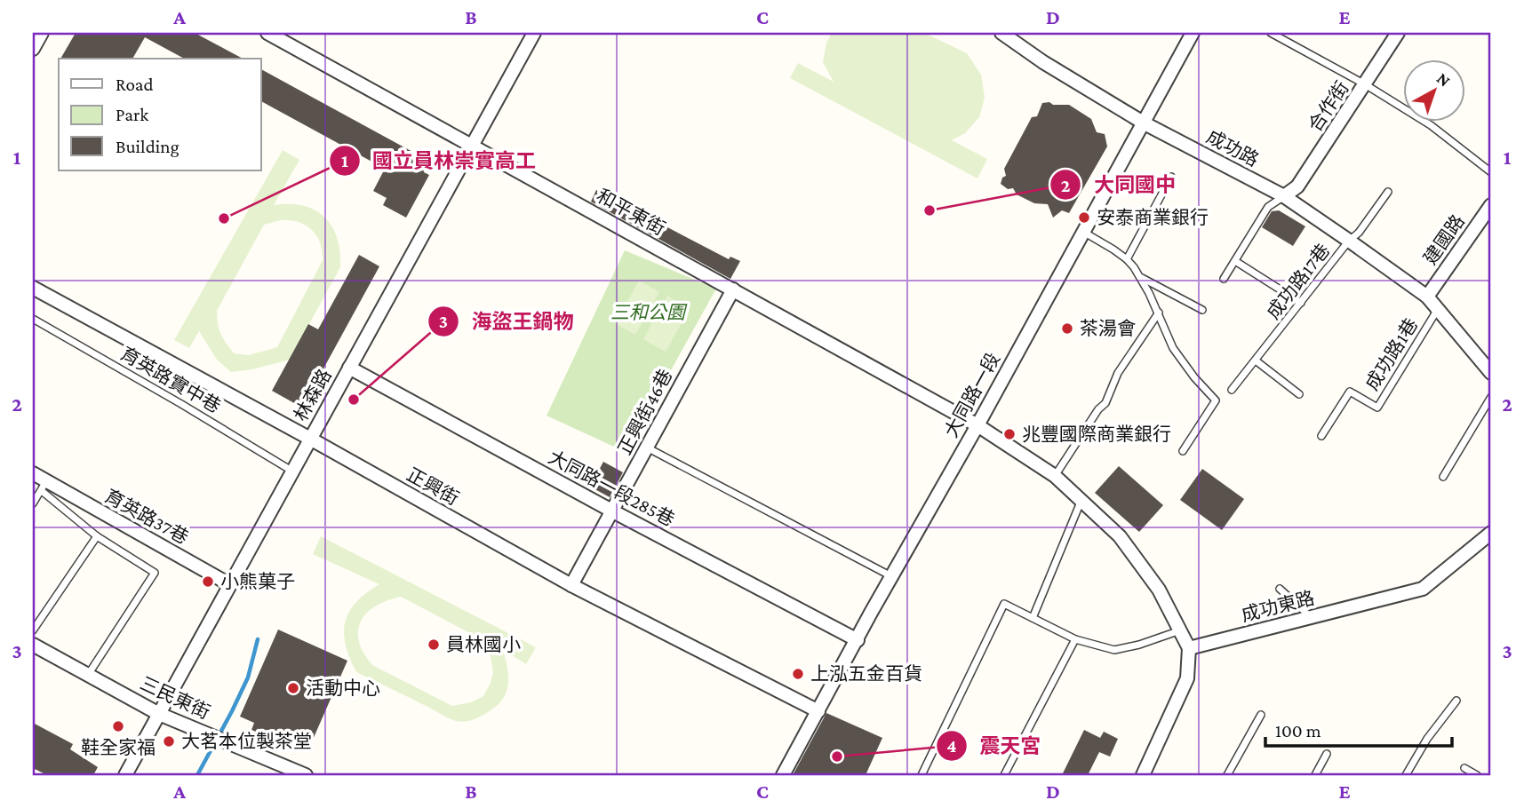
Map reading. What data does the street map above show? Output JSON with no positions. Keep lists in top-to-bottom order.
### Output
{
  "streets": {
    "street": [
      "合作街",
      "成功路",
      "和平東街",
      "建國路",
      "林森路",
      "大同路一段",
      "正興街46巷",
      "正興街",
      "大同路一段285巷",
      "育英路37巷",
      "成功東路",
      "三民東街"
    ],
    "lane": ["成功路17巷", "成功路1巷", "育英路實中巷"]
  },
  "crossings": [
    ["合作街", "成功路"],
    ["成功路", "建國路"],
    ["成功路", "成功路17巷"],
    ["成功路", "成功路1巷"],
    ["成功路", "大同路一段"],
    ["和平東街", "林森路"],
    ["和平東街", "大同路一段"],
    ["和平東街", "正興街46巷"],
    ["和平東街", "成功東路"],
    ["育英路實中巷", "林森路"],
    ["林森路", "正興街"],
    ["林森路", "大同路一段285巷"],
    ["林森路", "育英路37巷"],
    ["林森路", "三民東街"],
    ["大同路一段", "正興街"],
    ["大同路一段", "大同路一段285巷"],
    ["正興街46巷", "正興街"],
    ["正興街46巷", "大同路一段285巷"]
  ],
  "parks": ["三和公園"],
  "places": [
    "大同國中",
    "安泰商業銀行",
    "國立員林崇實高工",
    "茶湯會",
    "海盜王鍋物",
    "兆豐國際商業銀行",
    "小熊菓子",
    "員林國小",
    "上泓五金百貨",
    "活動中心",
    "鞋全家福",
    "大茗本位製茶堂",
    "震天宮"
  ],
  "legend": ["Road", "Park", "Building"],
  "scale_bar": "100 m",
  "north": "top right",
  "grid": {
    "columns": [
      "A",
      "B",
      "C",
      "D",
      "E"
    ],
    "rows": ["1", "2", "3"]
  }
}
